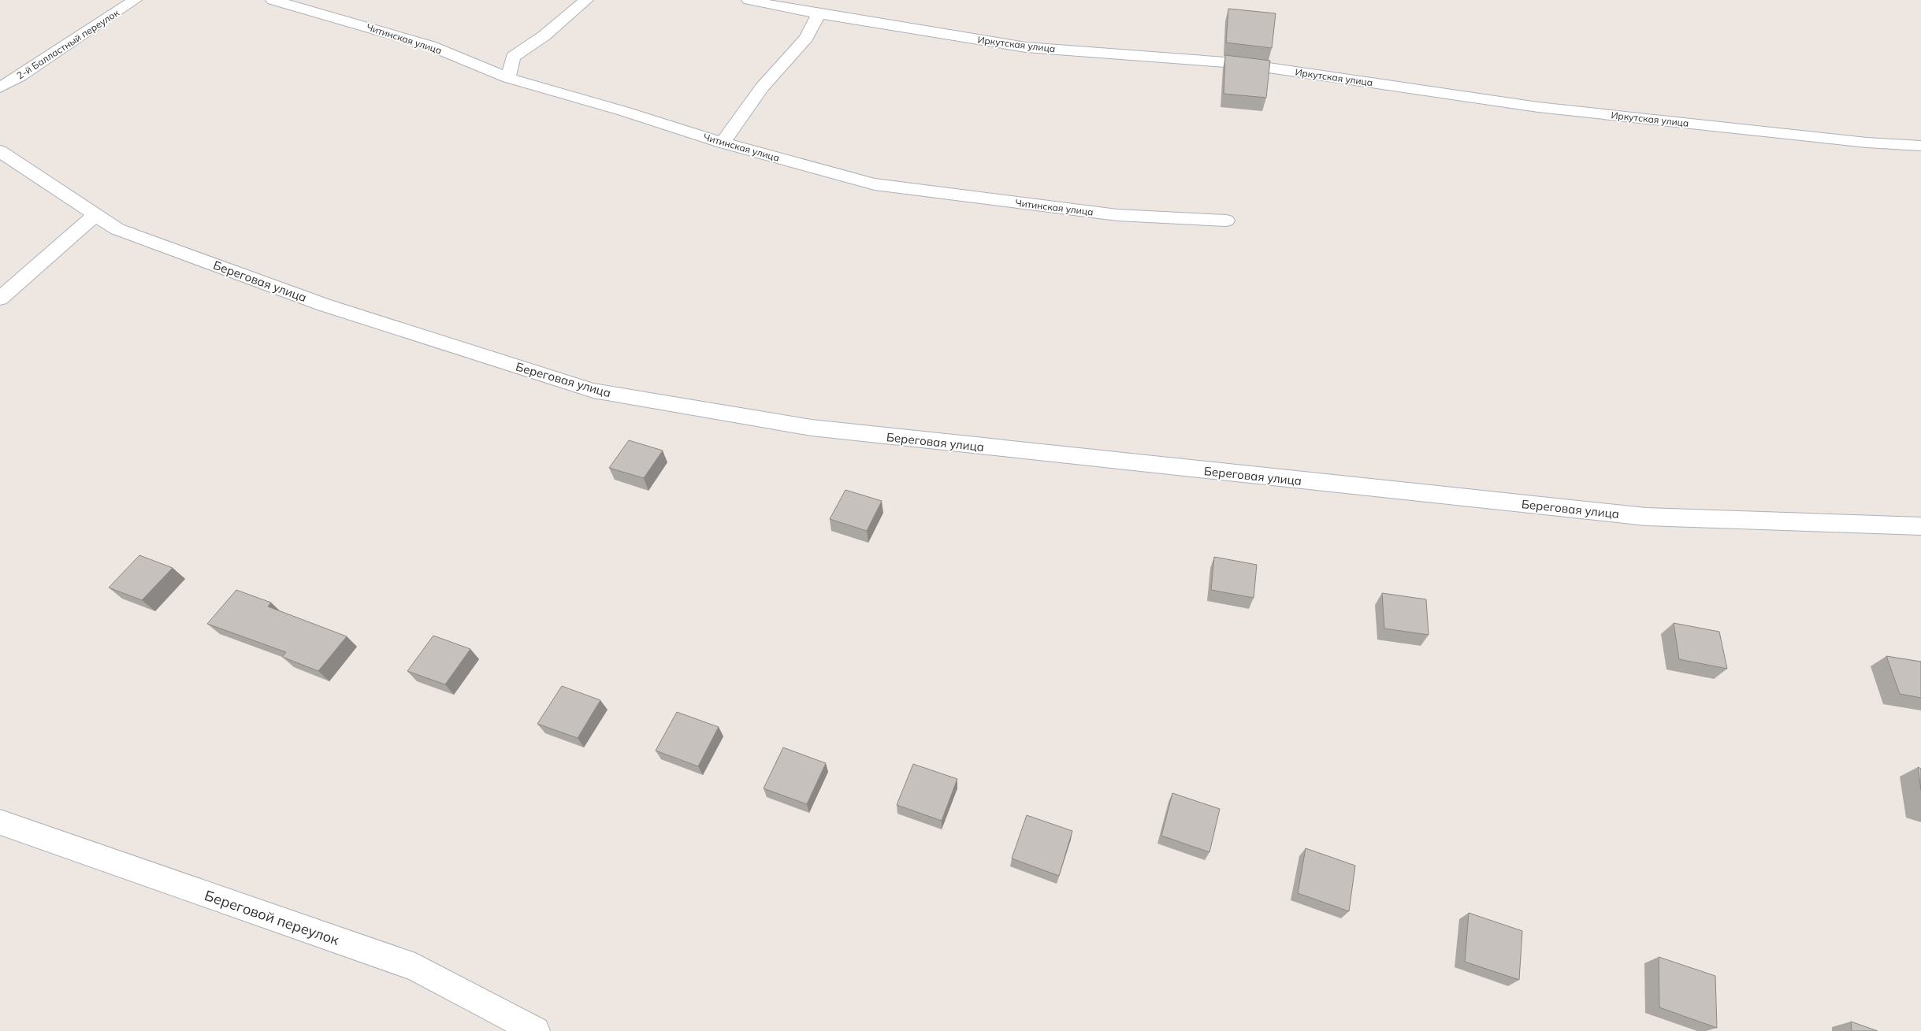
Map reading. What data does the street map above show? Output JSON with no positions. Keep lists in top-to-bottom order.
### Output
{
  "streets": {
    "street": [
      "Читинская улица",
      "2-й Балластный переулок",
      "Иркутская улица",
      "Береговая улица",
      "Береговой переулок"
    ]
  }
}
